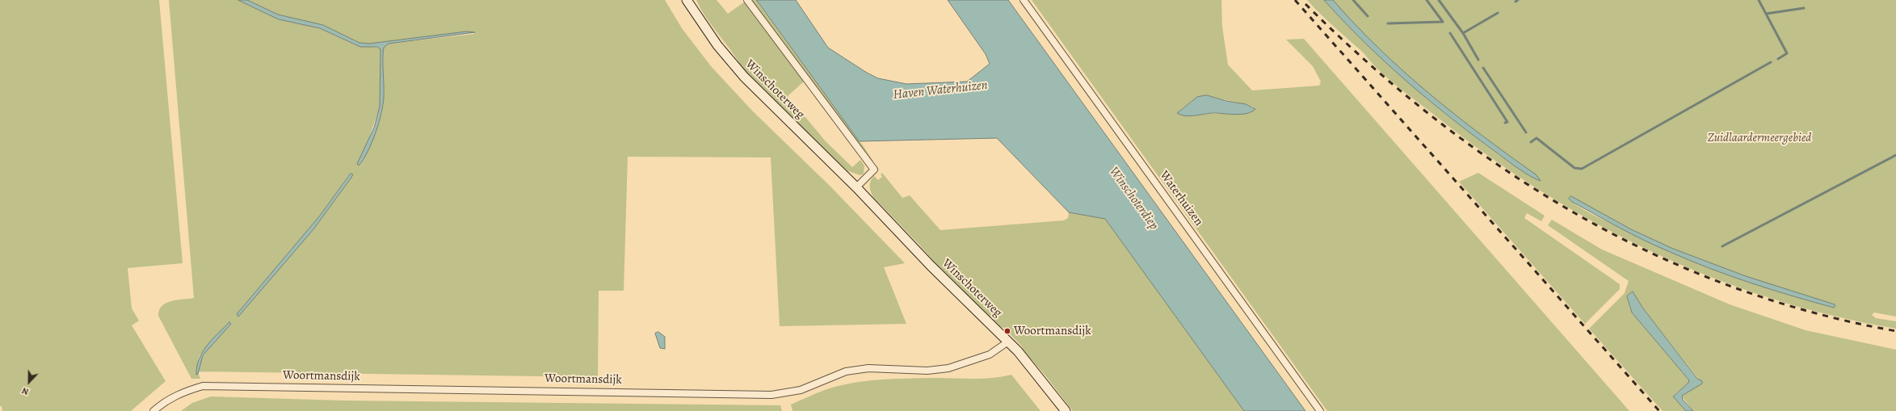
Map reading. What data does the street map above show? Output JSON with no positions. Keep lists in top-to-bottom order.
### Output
{
  "streets": {
    "main road": ["Winschoterweg"],
    "street": ["Waterhuizen", "Woortmansdijk"]
  },
  "crossings": [
    ["Winschoterweg", "Woortmansdijk"]
  ],
  "water": ["Haven Waterhuizen", "Winschoterdiep"],
  "parks": ["Zuidlaardermeergebied"],
  "places": ["Woortmansdijk"],
  "north": "bottom"
}
